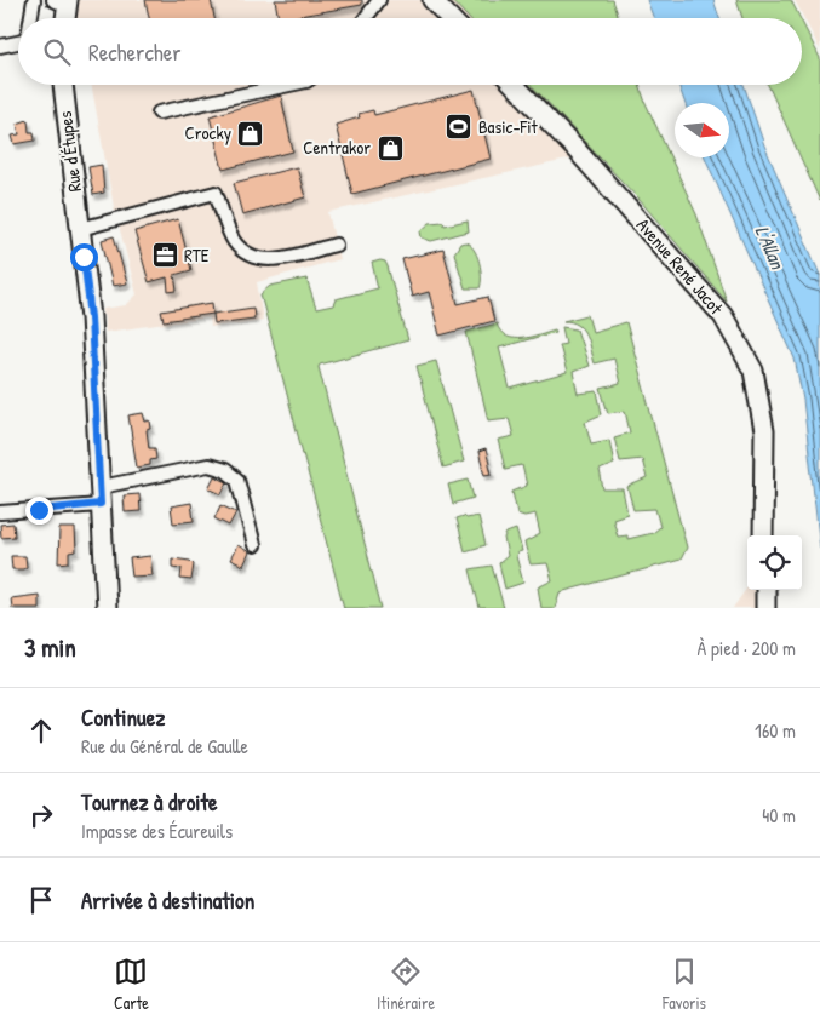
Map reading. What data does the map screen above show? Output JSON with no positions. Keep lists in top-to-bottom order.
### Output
{
  "streets": {
    "main road": ["Rue d'Étupes", "Avenue René Jacot"]
  },
  "water": ["L'Allan"],
  "places": {
    "sports": ["Basic-Fit"],
    "shop": ["Crocky", "Centrakor"],
    "office": ["RTE"]
  },
  "north": "right",
  "page": {
    "search": "Rechercher",
    "heading": ["3 min", "À pied · 200 m"],
    "list": [
      ["Continuez", "Rue du Général de Gaulle", "160 m"],
      ["Tournez à droite", "Impasse des Écureuils", "40 m"],
      "Arrivée à destination"
    ],
    "nav": ["Carte", "Itinéraire", "Favoris"]
  }
}
